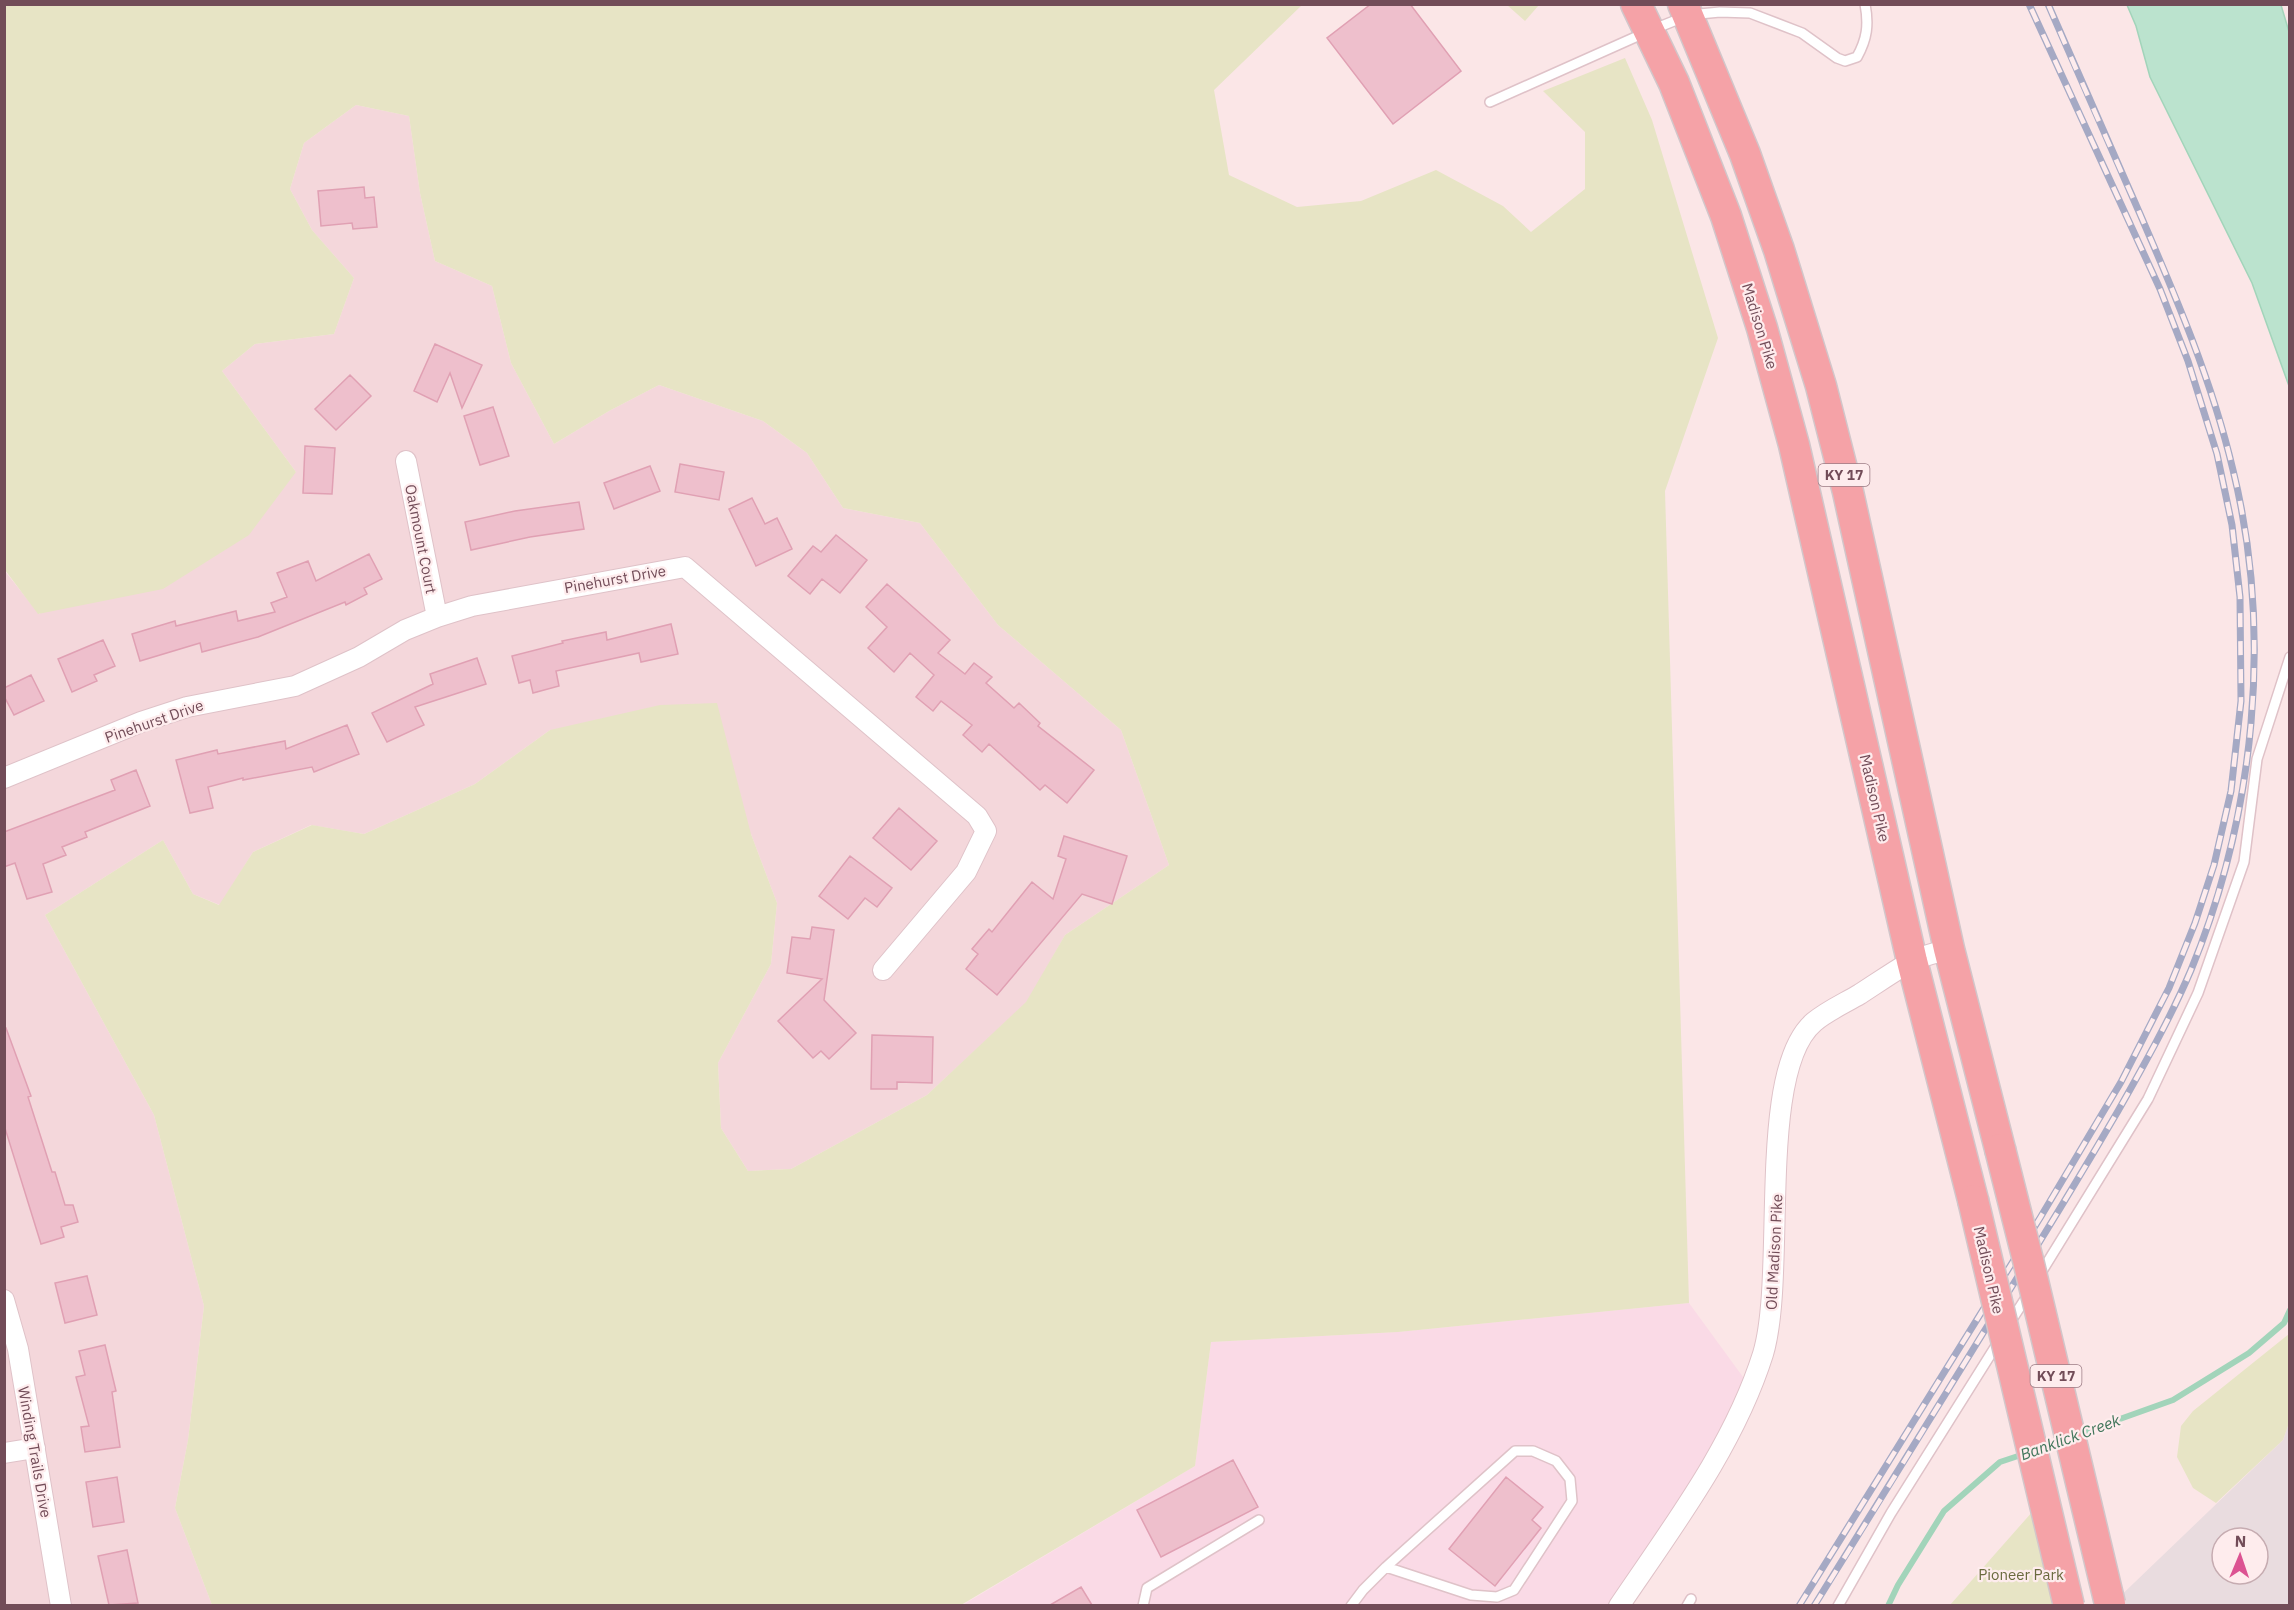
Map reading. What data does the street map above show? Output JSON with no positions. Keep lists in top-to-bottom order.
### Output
{
  "streets": {
    "main road": ["Madison Pike", "KY 17"],
    "street": [
      "Oakmount Court",
      "Pinehurst Drive",
      "Old Madison Pike",
      "Winding Trails Drive"
    ]
  },
  "crossings": [
    ["Madison Pike", "Old Madison Pike"],
    ["KY 17", "Old Madison Pike"],
    ["Oakmount Court", "Pinehurst Drive"]
  ],
  "water": ["Banklick Creek"],
  "parks": ["Pioneer Park"],
  "north": "top"
}
